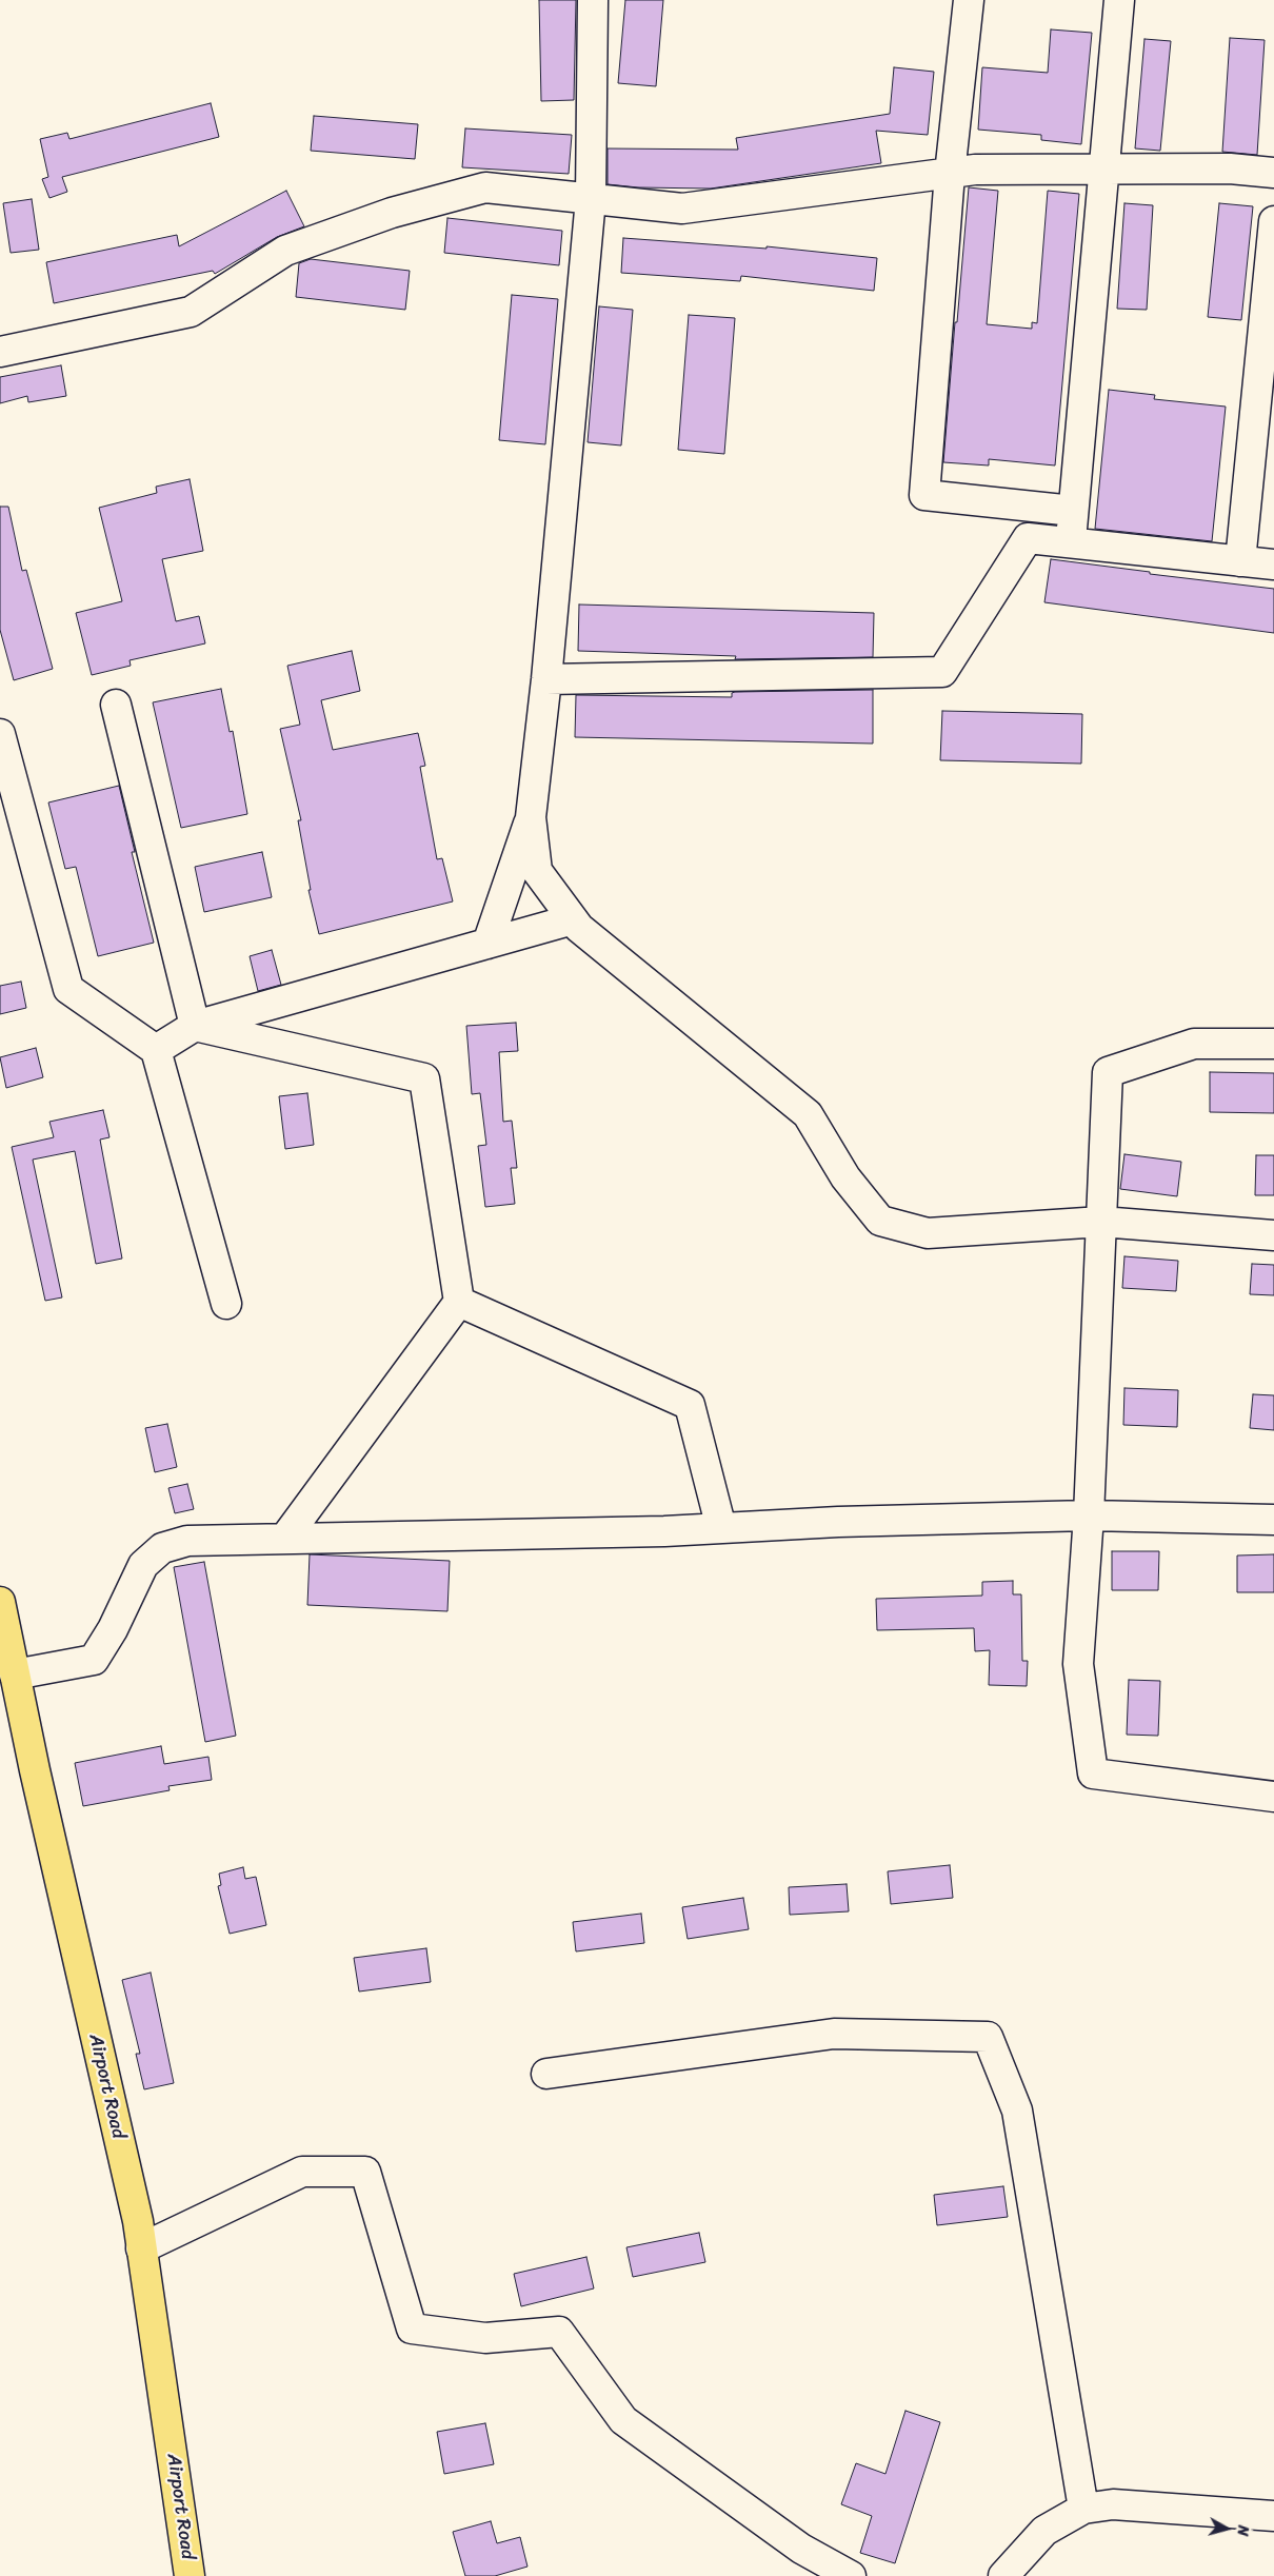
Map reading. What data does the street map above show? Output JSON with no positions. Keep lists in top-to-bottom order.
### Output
{
  "streets": {
    "main road": ["Airport Road"]
  },
  "north": "right"
}
